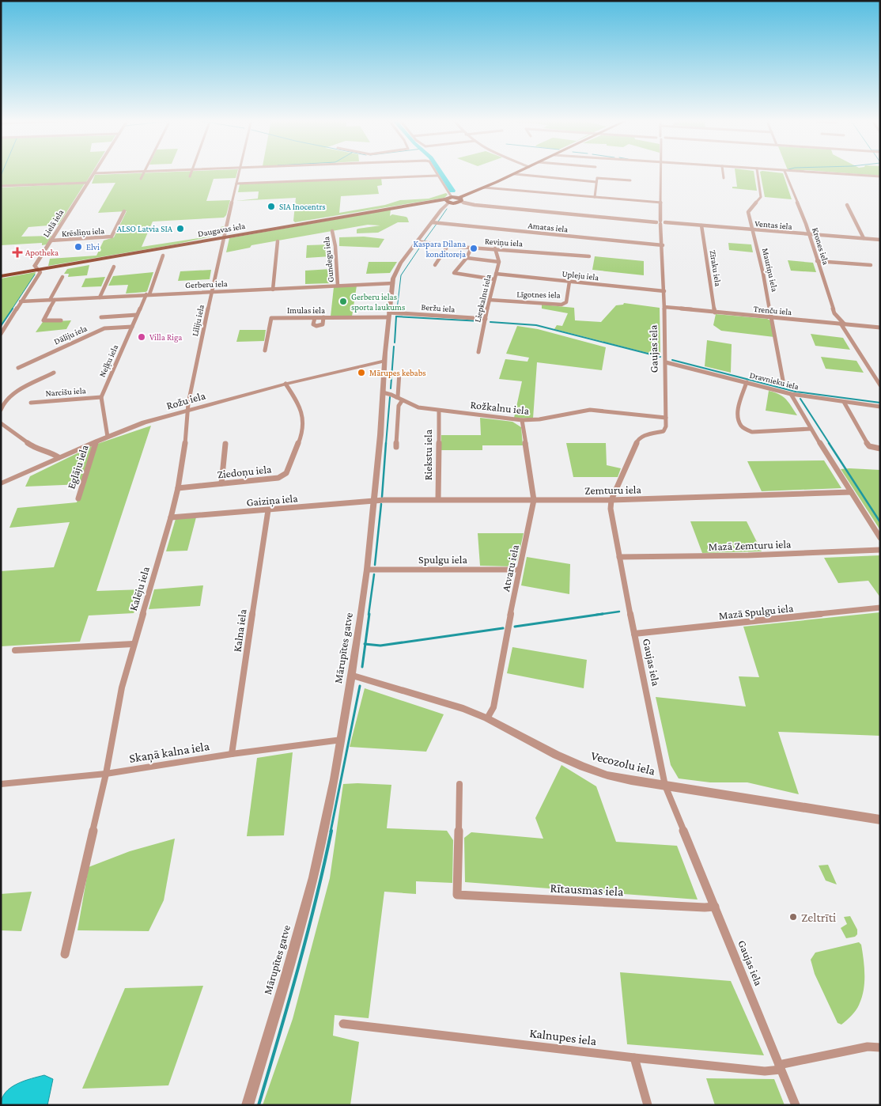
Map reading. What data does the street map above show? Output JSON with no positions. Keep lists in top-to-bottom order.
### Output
{
  "streets": {
    "main road": ["Daugavas iela"],
    "street": [
      "Lielā iela",
      "Ventas iela",
      "Amatas iela",
      "Krēsliņu iela",
      "Reviņu iela",
      "Krones iela",
      "Gundegu iela",
      "Zīraku iela",
      "Mauriņu iela",
      "Upleju iela",
      "Gerberu iela",
      "Līgotnes iela",
      "Liepkalnu iela",
      "Beržu iela",
      "Imulas iela",
      "Trenču iela",
      "Liliju iela",
      "Dāliju iela",
      "Gaujas iela",
      "Neļķu iela",
      "Dravnieku iela",
      "Narcišu iela",
      "Rožu iela",
      "Rožkalnu iela",
      "Riekstu iela",
      "Eglāju iela",
      "Ziedoņu iela",
      "Zemturu iela",
      "Gaiziņa iela",
      "Mazā Zemturu iela",
      "Spulgu iela",
      "Atvaru iela",
      "Kalēju iela",
      "Mazā Spulgu iela",
      "Kalna iela",
      "Mārupītes gatve",
      "Skaņā kalna iela",
      "Vecozolu iela",
      "Rītausmas iela",
      "Kalnupes iela"
    ]
  },
  "crossings": [
    ["Lielā iela", "Daugavas iela"],
    ["Lielā iela", "Krēsliņu iela"],
    ["Lielā iela", "Gerberu iela"],
    ["Ventas iela", "Daugavas iela"],
    ["Ventas iela", "Krones iela"],
    ["Ventas iela", "Zīraku iela"],
    ["Ventas iela", "Mauriņu iela"],
    ["Ventas iela", "Gaujas iela"],
    ["Amatas iela", "Gaujas iela"],
    ["Amatas iela", "Mārupītes gatve"],
    ["Daugavas iela", "Liliju iela"],
    ["Daugavas iela", "Mārupītes gatve"],
    ["Reviņu iela", "Liepkalnu iela"],
    ["Reviņu iela", "Mārupītes gatve"],
    ["Krones iela", "Trenču iela"],
    ["Gundegu iela", "Gerberu iela"],
    ["Zīraku iela", "Trenču iela"],
    ["Mauriņu iela", "Trenču iela"],
    ["Upleju iela", "Līgotnes iela"],
    ["Upleju iela", "Liepkalnu iela"],
    ["Upleju iela", "Gaujas iela"],
    ["Gerberu iela", "Liliju iela"],
    ["Gerberu iela", "Neļķu iela"],
    ["Gerberu iela", "Mārupītes gatve"],
    ["Līgotnes iela", "Liepkalnu iela"],
    ["Liepkalnu iela", "Beržu iela"],
    ["Beržu iela", "Imulas iela"],
    ["Beržu iela", "Mārupītes gatve"],
    ["Imulas iela", "Mārupītes gatve"],
    ["Trenču iela", "Gaujas iela"],
    ["Liliju iela", "Rožu iela"],
    ["Liliju iela", "Kalēju iela"],
    ["Dāliju iela", "Neļķu iela"],
    ["Gaujas iela", "Dravnieku iela"],
    ["Gaujas iela", "Rožkalnu iela"],
    ["Gaujas iela", "Zemturu iela"],
    ["Gaujas iela", "Mazā Zemturu iela"],
    ["Gaujas iela", "Mazā Spulgu iela"],
    ["Gaujas iela", "Vecozolu iela"],
    ["Gaujas iela", "Rītausmas iela"],
    ["Gaujas iela", "Kalnupes iela"],
    ["Neļķu iela", "Narcišu iela"],
    ["Rožu iela", "Eglāju iela"],
    ["Rožu iela", "Ziedoņu iela"],
    ["Rožu iela", "Kalēju iela"],
    ["Rožu iela", "Mārupītes gatve"],
    ["Rožkalnu iela", "Riekstu iela"],
    ["Rožkalnu iela", "Atvaru iela"],
    ["Rožkalnu iela", "Mārupītes gatve"],
    ["Riekstu iela", "Zemturu iela"],
    ["Ziedoņu iela", "Kalēju iela"],
    ["Zemturu iela", "Gaiziņa iela"],
    ["Zemturu iela", "Atvaru iela"],
    ["Zemturu iela", "Mārupītes gatve"],
    ["Gaiziņa iela", "Kalēju iela"],
    ["Gaiziņa iela", "Kalna iela"],
    ["Gaiziņa iela", "Mārupītes gatve"],
    ["Spulgu iela", "Atvaru iela"],
    ["Spulgu iela", "Mārupītes gatve"],
    ["Atvaru iela", "Vecozolu iela"],
    ["Kalēju iela", "Skaņā kalna iela"],
    ["Kalna iela", "Skaņā kalna iela"],
    ["Mārupītes gatve", "Skaņā kalna iela"],
    ["Mārupītes gatve", "Vecozolu iela"]
  ],
  "places": {
    "other": [
      "SIA Inocentrs",
      "ALSO Latvia SIA",
      "Elvi",
      "Kaspara Dilana konditoreja",
      "Gerberu ielas sporta laukums",
      "Villa Riga",
      "Mārupes kebabs",
      "Zeltrīti"
    ],
    "health": ["Apotheka"]
  }
}
